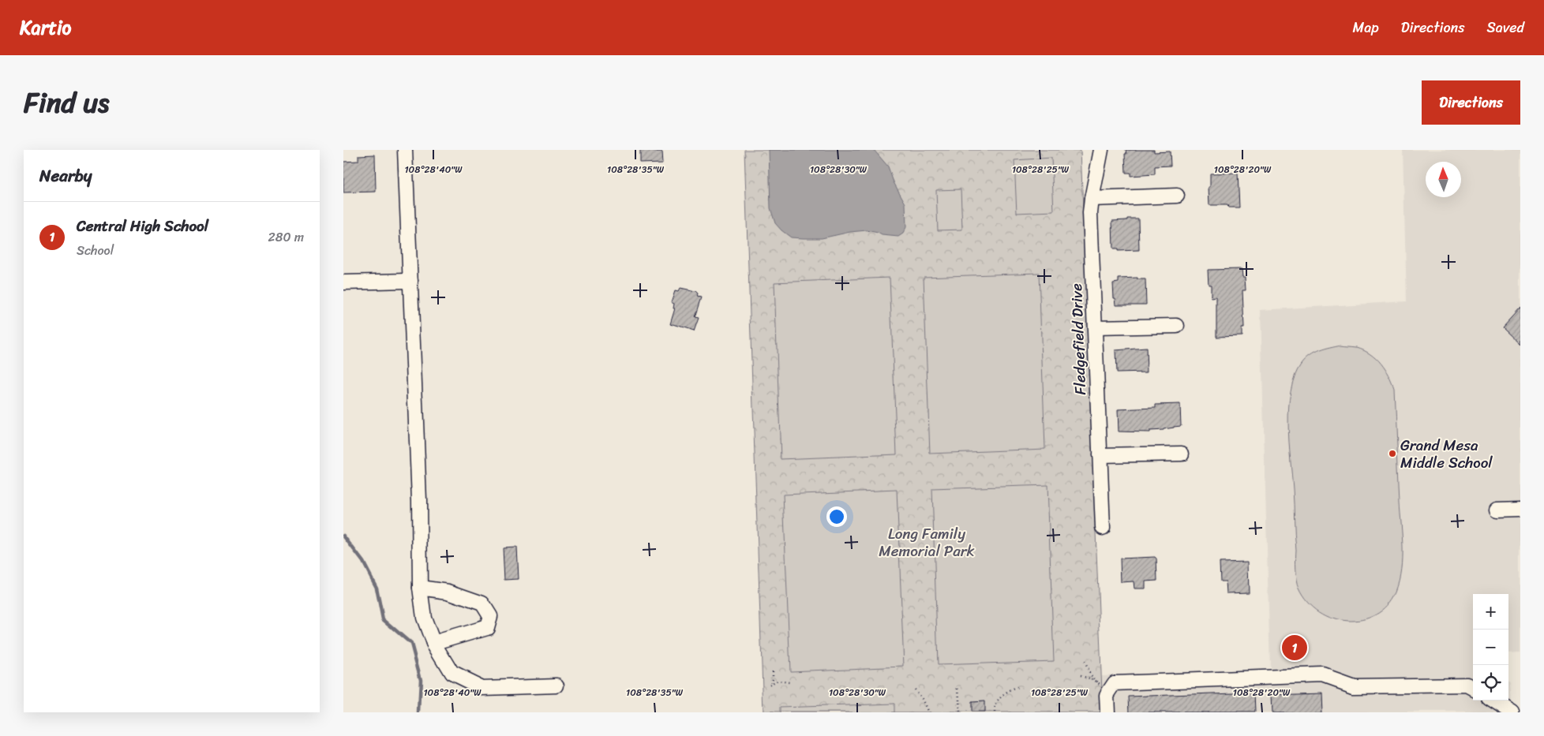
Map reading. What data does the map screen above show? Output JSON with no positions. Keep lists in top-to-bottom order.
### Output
{
  "streets": {
    "street": ["Fledgefield Drive"]
  },
  "parks": ["Long Family Memorial Park"],
  "places": ["Grand Mesa Middle School"],
  "north": "top",
  "page": {
    "header": "Kartio",
    "nav": ["Map", "Directions", "Saved"],
    "title": "Find us",
    "buttons": "Directions",
    "heading": "Nearby",
    "list": [
      {
        "mark": "1",
        "name": "Central High School",
        "note": "School",
        "value": "280 m"
      }
    ],
    "map_buttons": ["+", "−"],
    "pins": "1"
  },
  "coordinates": [
    "108°28'40\"W",
    "108°28'35\"W",
    "108°28'30\"W",
    "108°28'25\"W",
    "108°28'20\"W"
  ]
}
